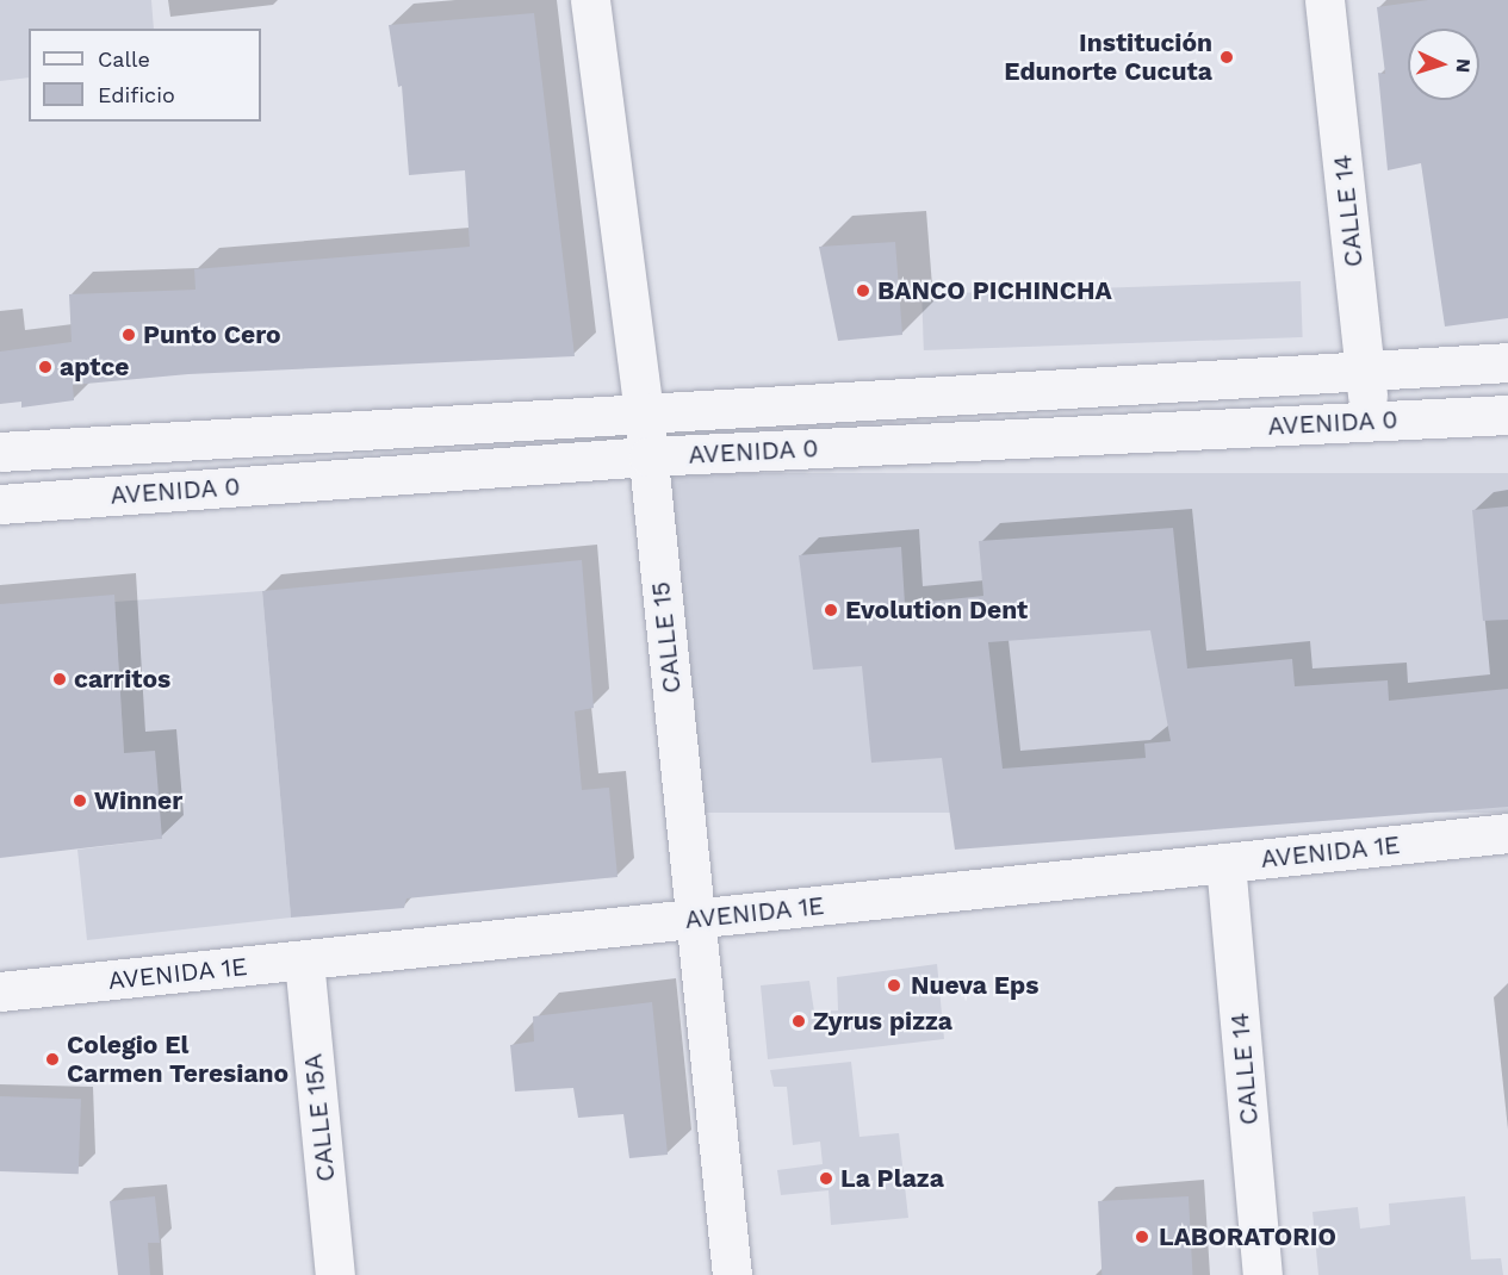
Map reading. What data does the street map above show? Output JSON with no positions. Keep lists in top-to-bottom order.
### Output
{
  "streets": {
    "street": [
      "CALLE 14",
      "AVENIDA 0",
      "CALLE 15",
      "AVENIDA 1E",
      "CALLE 15A"
    ]
  },
  "crossings": [
    ["CALLE 14", "AVENIDA 0"],
    ["CALLE 14", "AVENIDA 1E"],
    ["AVENIDA 0", "CALLE 15"],
    ["CALLE 15", "AVENIDA 1E"],
    ["AVENIDA 1E", "CALLE 15A"]
  ],
  "places": [
    "Institución Edunorte Cucuta",
    "BANCO PICHINCHA",
    "Punto Cero",
    "aptce",
    "Evolution Dent",
    "carritos",
    "Winner",
    "Nueva Eps",
    "Zyrus pizza",
    "Colegio El Carmen Teresiano",
    "La Plaza",
    "LABORATORIO"
  ],
  "legend": ["Calle", "Edificio"],
  "north": "right"
}
